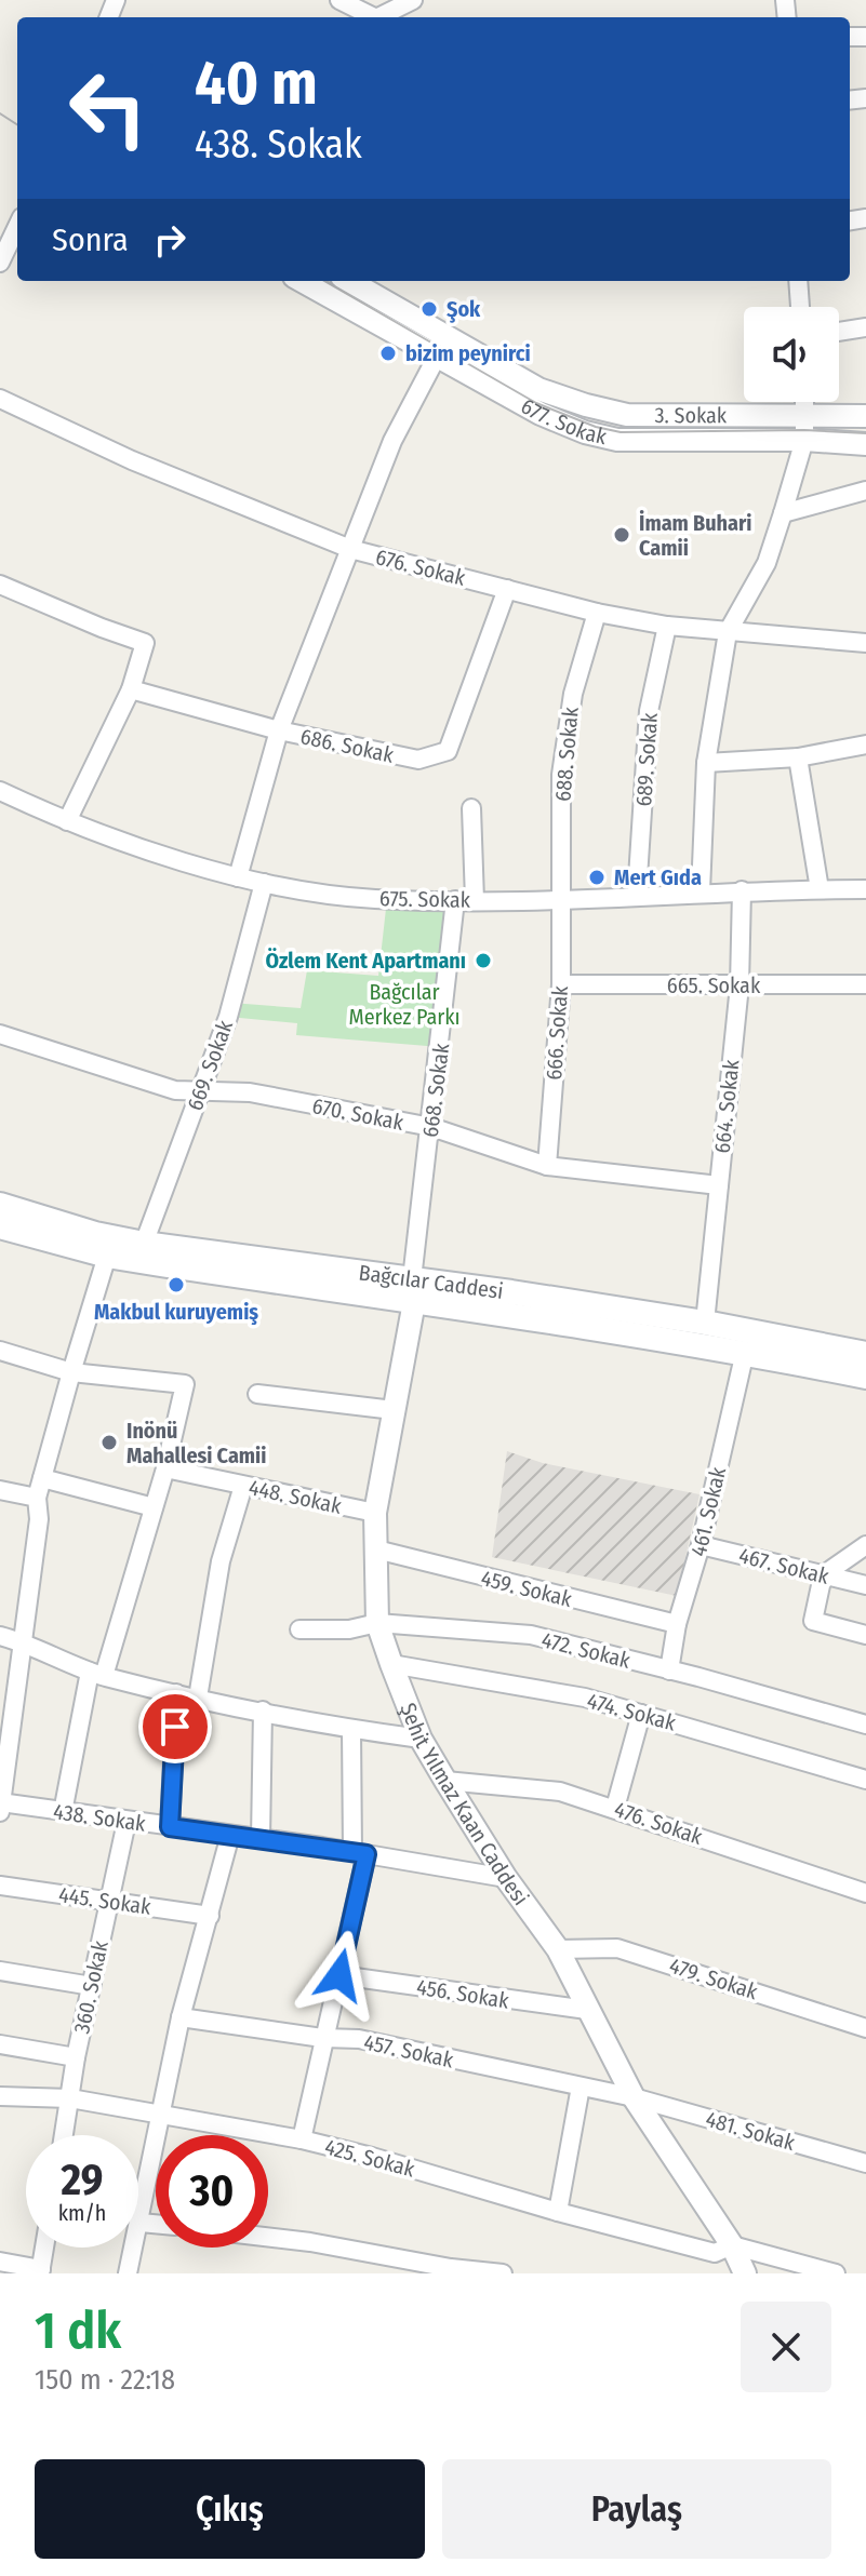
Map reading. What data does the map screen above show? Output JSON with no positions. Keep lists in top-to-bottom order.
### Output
{
  "streets": {
    "main road": ["Bağcılar Caddesi"],
    "street": [
      "3. Sokak",
      "677. Sokak",
      "676. Sokak",
      "686. Sokak",
      "688. Sokak",
      "689. Sokak",
      "675. Sokak",
      "665. Sokak",
      "666. Sokak",
      "669. Sokak",
      "668. Sokak",
      "664. Sokak",
      "670. Sokak",
      "448. Sokak",
      "461. Sokak",
      "467. Sokak",
      "459. Sokak",
      "472. Sokak",
      "474. Sokak",
      "Şehit Yılmaz Kaan Caddesi",
      "438. Sokak",
      "476. Sokak",
      "445. Sokak",
      "479. Sokak",
      "360. Sokak",
      "456. Sokak",
      "457. Sokak",
      "481. Sokak",
      "425. Sokak"
    ]
  },
  "crossings": [
    ["676. Sokak", "686. Sokak"],
    ["676. Sokak", "688. Sokak"],
    ["676. Sokak", "689. Sokak"],
    ["688. Sokak", "675. Sokak"],
    ["688. Sokak", "666. Sokak"],
    ["689. Sokak", "675. Sokak"],
    ["675. Sokak", "666. Sokak"],
    ["675. Sokak", "669. Sokak"],
    ["675. Sokak", "668. Sokak"],
    ["675. Sokak", "664. Sokak"],
    ["665. Sokak", "666. Sokak"],
    ["665. Sokak", "664. Sokak"],
    ["666. Sokak", "670. Sokak"],
    ["669. Sokak", "670. Sokak"],
    ["669. Sokak", "Bağcılar Caddesi"],
    ["668. Sokak", "670. Sokak"],
    ["668. Sokak", "Bağcılar Caddesi"],
    ["668. Sokak", "Şehit Yılmaz Kaan Caddesi"],
    ["664. Sokak", "670. Sokak"],
    ["664. Sokak", "Bağcılar Caddesi"],
    ["Bağcılar Caddesi", "461. Sokak"],
    ["Bağcılar Caddesi", "Şehit Yılmaz Kaan Caddesi"],
    ["448. Sokak", "Şehit Yılmaz Kaan Caddesi"],
    ["461. Sokak", "467. Sokak"],
    ["461. Sokak", "459. Sokak"],
    ["461. Sokak", "472. Sokak"],
    ["459. Sokak", "Şehit Yılmaz Kaan Caddesi"],
    ["472. Sokak", "Şehit Yılmaz Kaan Caddesi"],
    ["474. Sokak", "Şehit Yılmaz Kaan Caddesi"],
    ["Şehit Yılmaz Kaan Caddesi", "438. Sokak"],
    ["Şehit Yılmaz Kaan Caddesi", "476. Sokak"],
    ["Şehit Yılmaz Kaan Caddesi", "479. Sokak"],
    ["Şehit Yılmaz Kaan Caddesi", "456. Sokak"],
    ["Şehit Yılmaz Kaan Caddesi", "457. Sokak"],
    ["Şehit Yılmaz Kaan Caddesi", "481. Sokak"],
    ["Şehit Yılmaz Kaan Caddesi", "425. Sokak"],
    ["438. Sokak", "360. Sokak"],
    ["445. Sokak", "360. Sokak"],
    ["360. Sokak", "425. Sokak"],
    ["457. Sokak", "481. Sokak"]
  ],
  "parks": ["Bağcılar Merkez Parkı"],
  "places": [
    "Şok",
    "bizim peynirci",
    "İmam Buhari Camii",
    "Mert Gıda",
    "Özlem Kent Apartmanı",
    "Makbul kuruyemiş",
    "Inönü Mahallesi Camii"
  ],
  "page": {
    "turn": ["40 m", "438. Sokak"],
    "then": "Sonra",
    "speed": "29 km/h",
    "limit": "30",
    "heading": ["1 dk", "150 m · 22:18"],
    "buttons": ["Çıkış", "Paylaş"]
  }
}
